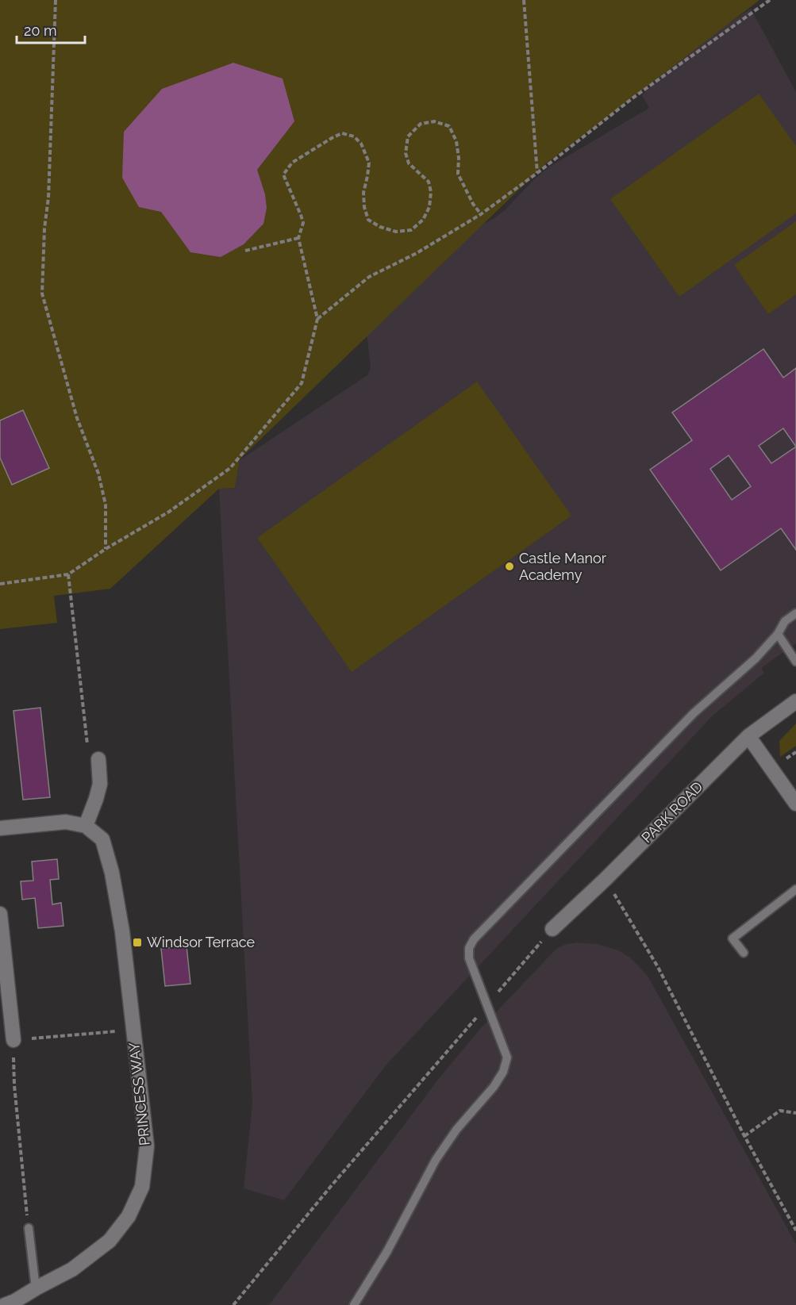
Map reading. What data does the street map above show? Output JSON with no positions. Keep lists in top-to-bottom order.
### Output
{
  "streets": {
    "street": ["PARK ROAD", "PRINCESS WAY"]
  },
  "places": {
    "other": ["Castle Manor Academy"],
    "transit": ["Windsor Terrace"]
  },
  "scale_bar": "20 m"
}
